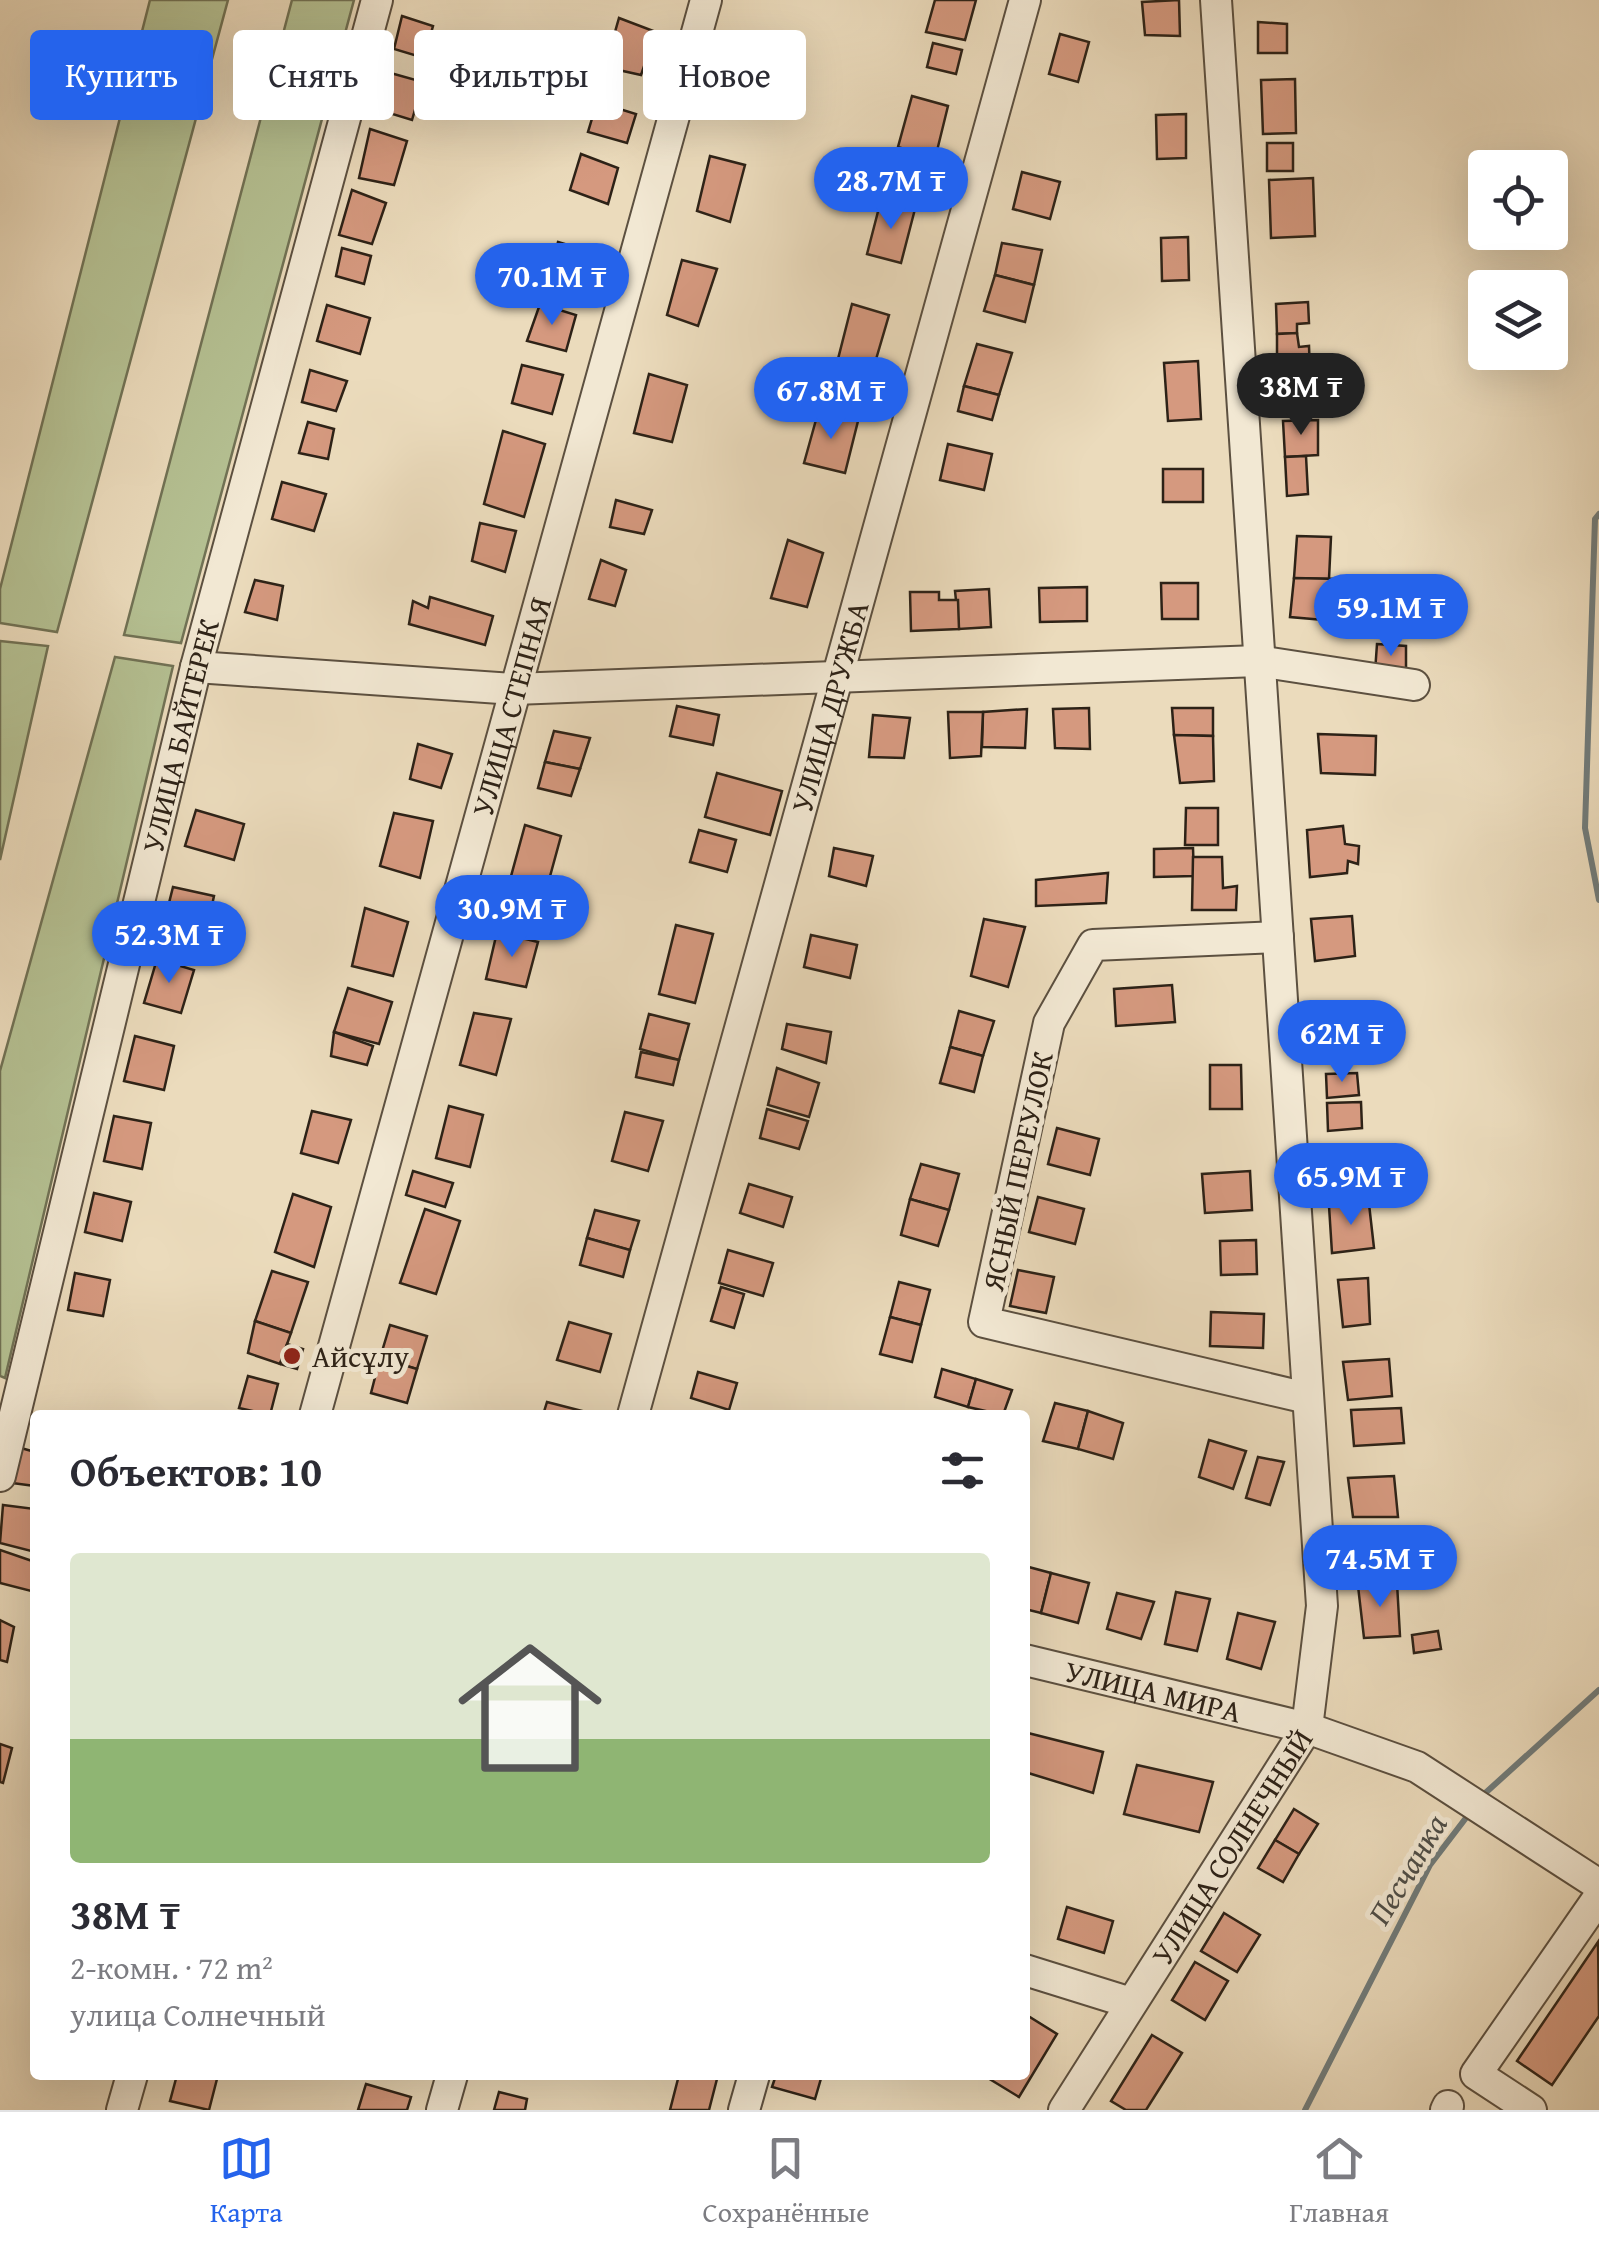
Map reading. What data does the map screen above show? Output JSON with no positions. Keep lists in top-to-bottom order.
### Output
{
  "streets": {
    "street": [
      "УЛИЦА СТЕПНАЯ",
      "УЛИЦА ДРУЖБА",
      "УЛИЦА БАЙТЕРЕК",
      "ЯСНЫЙ ПЕРЕУЛОК",
      "УЛИЦА МИРА",
      "УЛИЦА СОЛНЕЧНЫЙ"
    ]
  },
  "crossings": [
    ["ЯСНЫЙ ПЕРЕУЛОК", "УЛИЦА СОЛНЕЧНЫЙ"],
    ["УЛИЦА МИРА", "УЛИЦА СОЛНЕЧНЫЙ"]
  ],
  "water": ["Песчанка"],
  "places": ["Айсұлу"],
  "page": {
    "chip": [
      "Купить",
      "Снять",
      "Фильтры",
      "Новое"
    ],
    "price": [
      "28.7M ₸",
      "70.1M ₸",
      "38M ₸",
      "67.8M ₸",
      "59.1M ₸",
      "30.9M ₸",
      "52.3M ₸",
      "62M ₸",
      "65.9M ₸",
      "74.5M ₸"
    ],
    "heading": "Объектов: 10",
    "list": [
      {
        "name": "38M ₸",
        "note": "2-комн. · 72 m² · улица Солнечный"
      }
    ],
    "tabs": ["Карта", "Сохранённые", "Главная"]
  }
}
